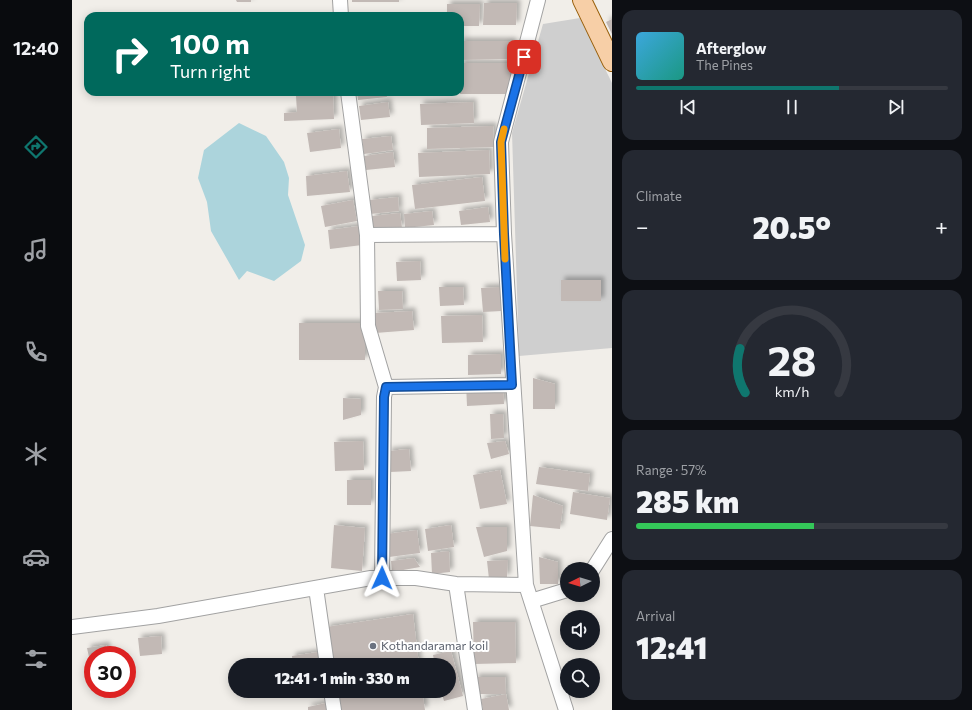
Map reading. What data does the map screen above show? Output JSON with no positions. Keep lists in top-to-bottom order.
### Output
{
  "places": ["Kothandaramar koil"],
  "north": "left",
  "page": {
    "tabs": "12:40",
    "turn": ["100 m", "Turn right"],
    "song": ["Afterglow", "The Pines"],
    "tile": [
      "Climate",
      ["Range · 57%", "285 km"],
      ["Arrival", "12:41"]
    ],
    "heat": ["−", "20.5°", "+"],
    "limit": "30",
    "trip": "12:41 · 1 min · 330 m",
    "gauge": ["28", "km/h"]
  }
}
